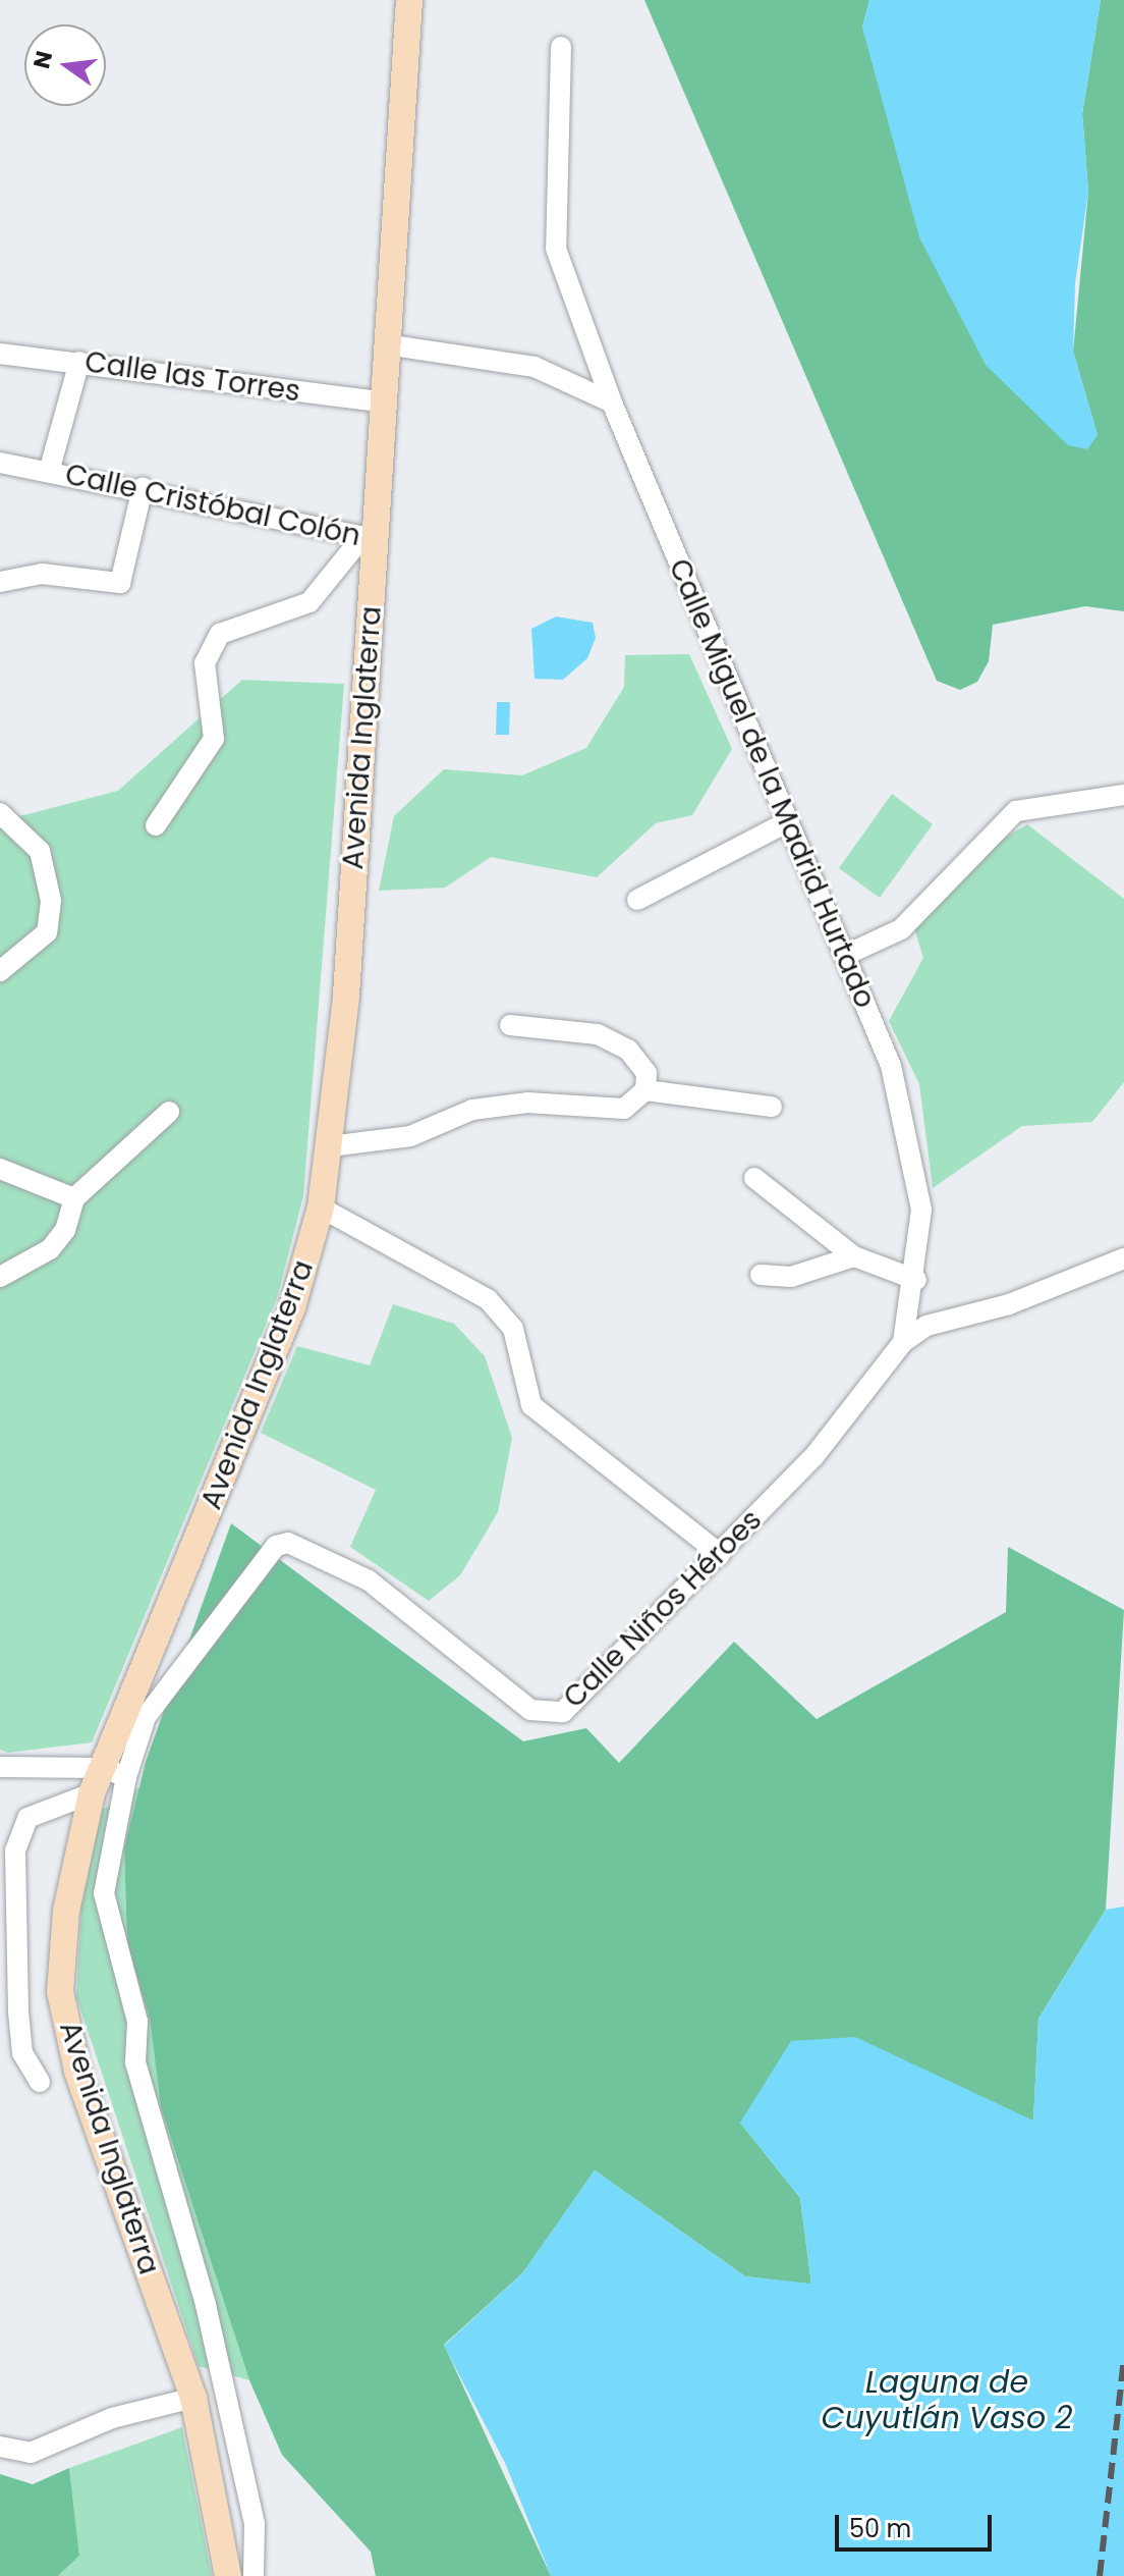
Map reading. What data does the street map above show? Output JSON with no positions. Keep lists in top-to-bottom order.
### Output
{
  "streets": {
    "main road": ["Avenida Inglaterra"],
    "street": [
      "Calle las Torres",
      "Calle Cristóbal Colón",
      "Calle Miguel de la Madrid Hurtado",
      "Calle Niños Héroes"
    ]
  },
  "crossings": [
    ["Calle las Torres", "Calle Cristóbal Colón"],
    ["Calle las Torres", "Avenida Inglaterra"],
    ["Calle Cristóbal Colón", "Avenida Inglaterra"],
    ["Avenida Inglaterra", "Calle Niños Héroes"],
    ["Calle Miguel de la Madrid Hurtado", "Calle Niños Héroes"]
  ],
  "water": ["Laguna de Cuyutlán Vaso 2"],
  "scale_bar": "50 m",
  "north": "left"
}
